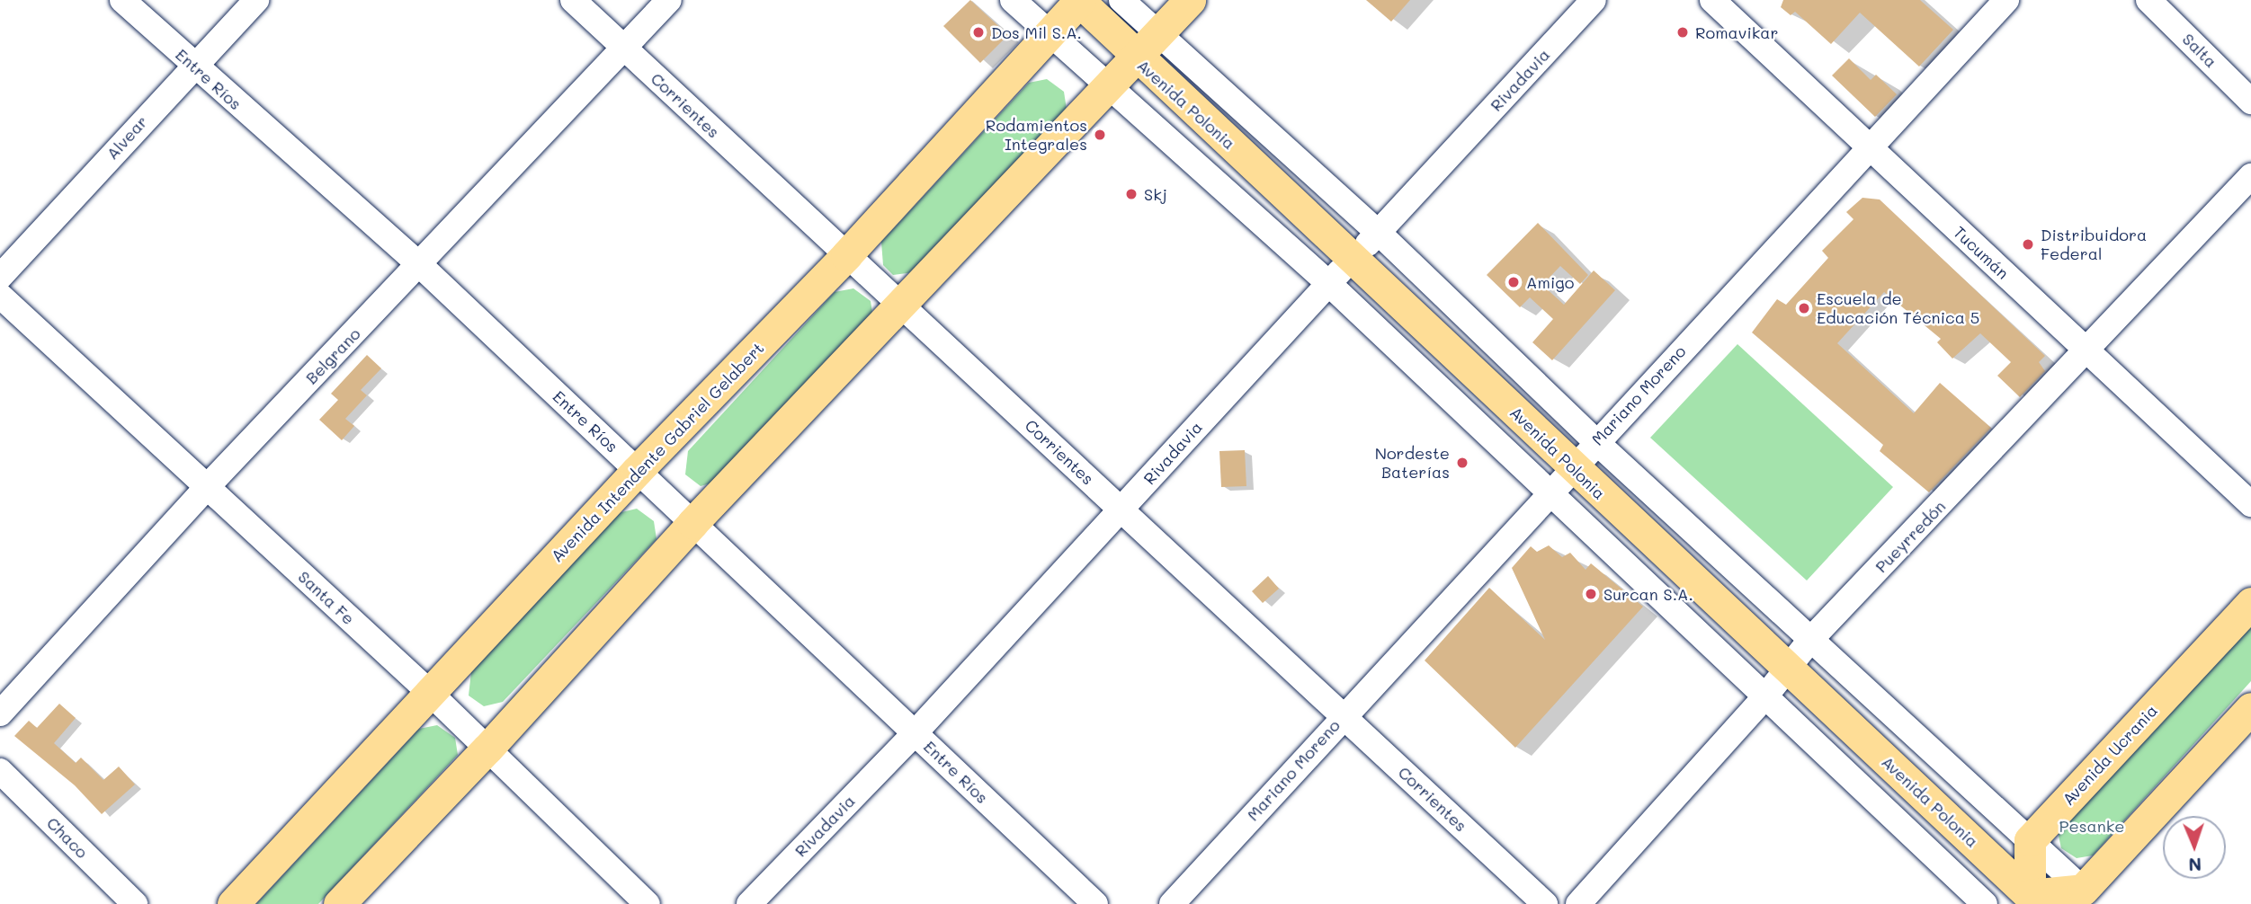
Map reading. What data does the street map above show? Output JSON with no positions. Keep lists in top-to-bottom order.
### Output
{
  "streets": {
    "main road": ["Avenida Polonia", "Avenida Intendente Gabriel Gelabert", "Avenida Ucrania"],
    "street": [
      "Salta",
      "Entre Ríos",
      "Rivadavia",
      "Corrientes",
      "Alvear",
      "Tucumán",
      "Belgrano",
      "Mariano Moreno",
      "Pueyrredón",
      "Santa Fe",
      "Chaco"
    ]
  },
  "crossings": [
    ["Entre Ríos", "Rivadavia"],
    ["Entre Ríos", "Alvear"],
    ["Entre Ríos", "Belgrano"],
    ["Entre Ríos", "Avenida Intendente Gabriel Gelabert"],
    ["Rivadavia", "Avenida Polonia"],
    ["Rivadavia", "Corrientes"],
    ["Avenida Polonia", "Mariano Moreno"],
    ["Avenida Polonia", "Avenida Intendente Gabriel Gelabert"],
    ["Avenida Polonia", "Pueyrredón"],
    ["Corrientes", "Belgrano"],
    ["Corrientes", "Mariano Moreno"],
    ["Corrientes", "Avenida Intendente Gabriel Gelabert"],
    ["Tucumán", "Mariano Moreno"],
    ["Tucumán", "Pueyrredón"],
    ["Belgrano", "Santa Fe"],
    ["Avenida Intendente Gabriel Gelabert", "Santa Fe"]
  ],
  "parks": ["Pesanke"],
  "places": [
    "Dos Mil S.A.",
    "Romavikar",
    "Rodamientos Integrales",
    "Skj",
    "Distribuidora Federal",
    "Amigo",
    "Escuela de Educación Técnica 5",
    "Nordeste Baterías",
    "Surcan S.A."
  ],
  "north": "bottom"
}
